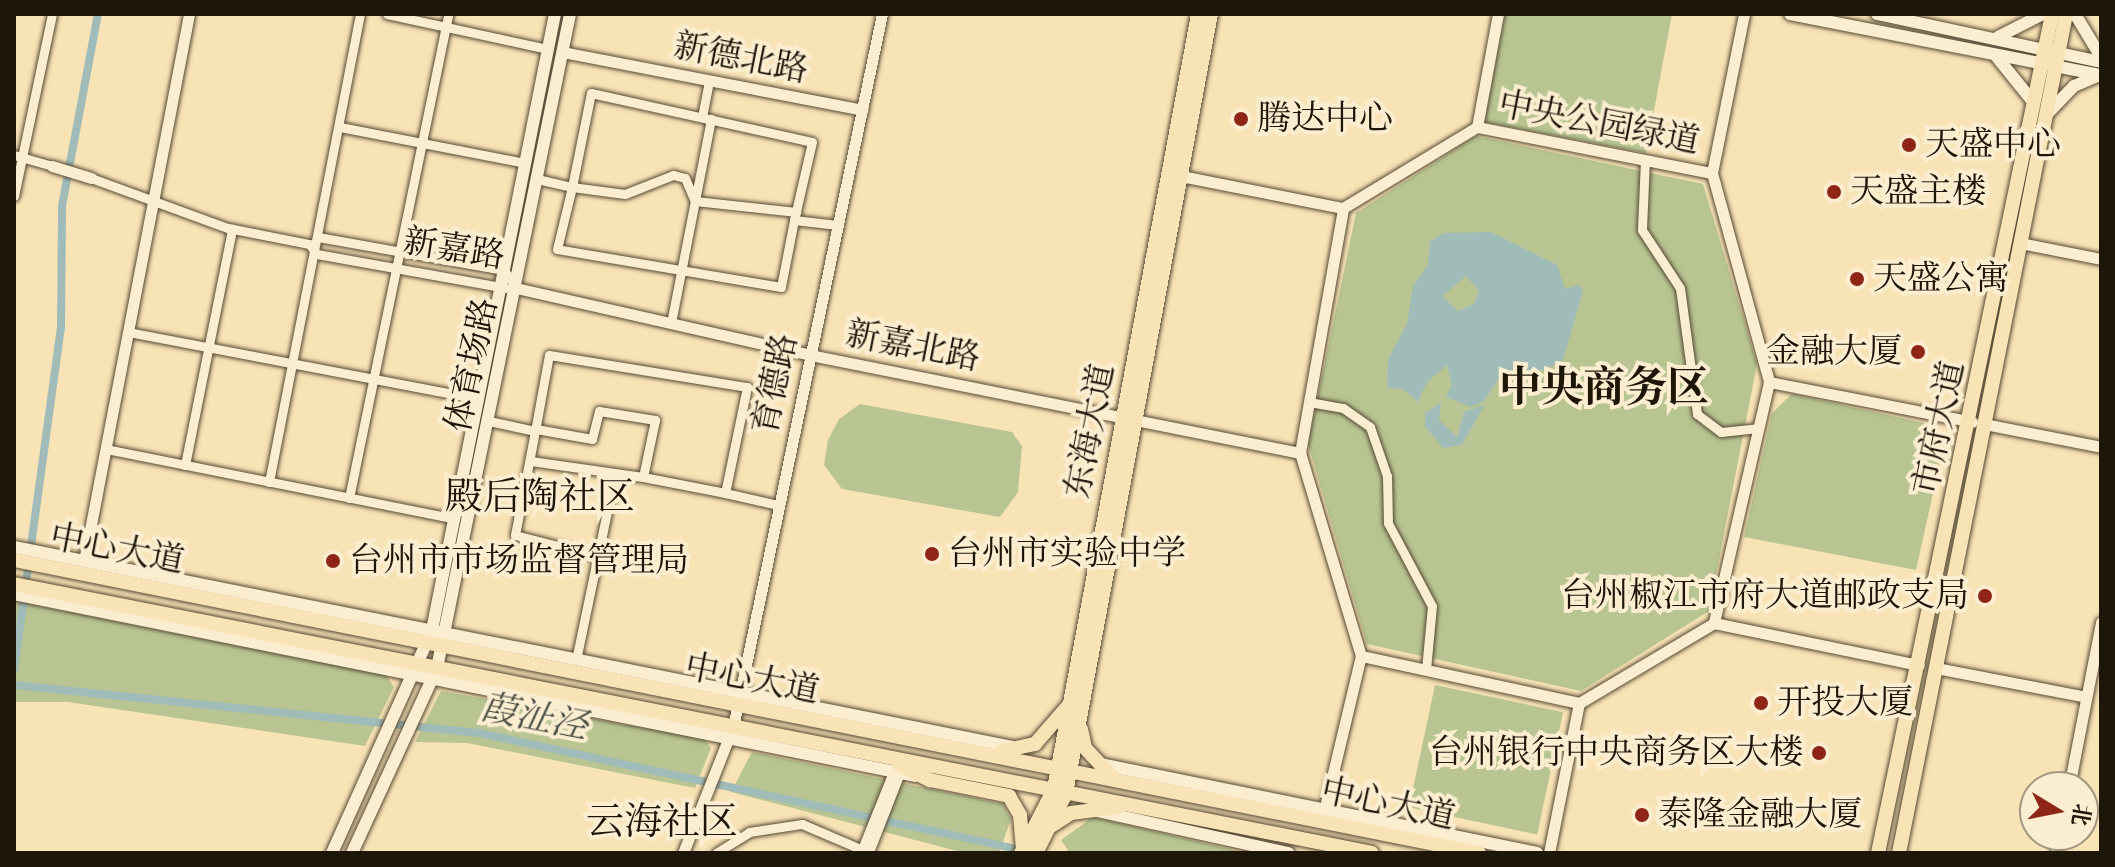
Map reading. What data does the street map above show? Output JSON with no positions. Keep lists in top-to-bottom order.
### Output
{
  "streets": {
    "main road": [
      "体育场路",
      "市府大道",
      "东海大道",
      "中心大道"
    ],
    "street": [
      "新德北路",
      "中央公园绿道",
      "新嘉路",
      "新嘉北路",
      "育德路"
    ]
  },
  "crossings": [
    ["新德北路", "体育场路"],
    ["新德北路", "育德路"],
    ["新嘉路", "新嘉北路"],
    ["新嘉路", "体育场路"],
    ["新嘉北路", "体育场路"],
    ["新嘉北路", "育德路"],
    ["新嘉北路", "东海大道"],
    ["体育场路", "中心大道"],
    ["育德路", "中心大道"],
    ["东海大道", "中心大道"]
  ],
  "districts": ["中央商务区", "殿后陶社区", "云海社区"],
  "water": ["葭沚泾"],
  "places": [
    "腾达中心",
    "天盛中心",
    "天盛主楼",
    "天盛公寓",
    "金融大厦",
    "台州市实验中学",
    "台州市市场监督管理局",
    "台州椒江市府大道邮政支局",
    "开投大厦",
    "台州银行中央商务区大楼",
    "泰隆金融大厦"
  ],
  "north": "right"
}
